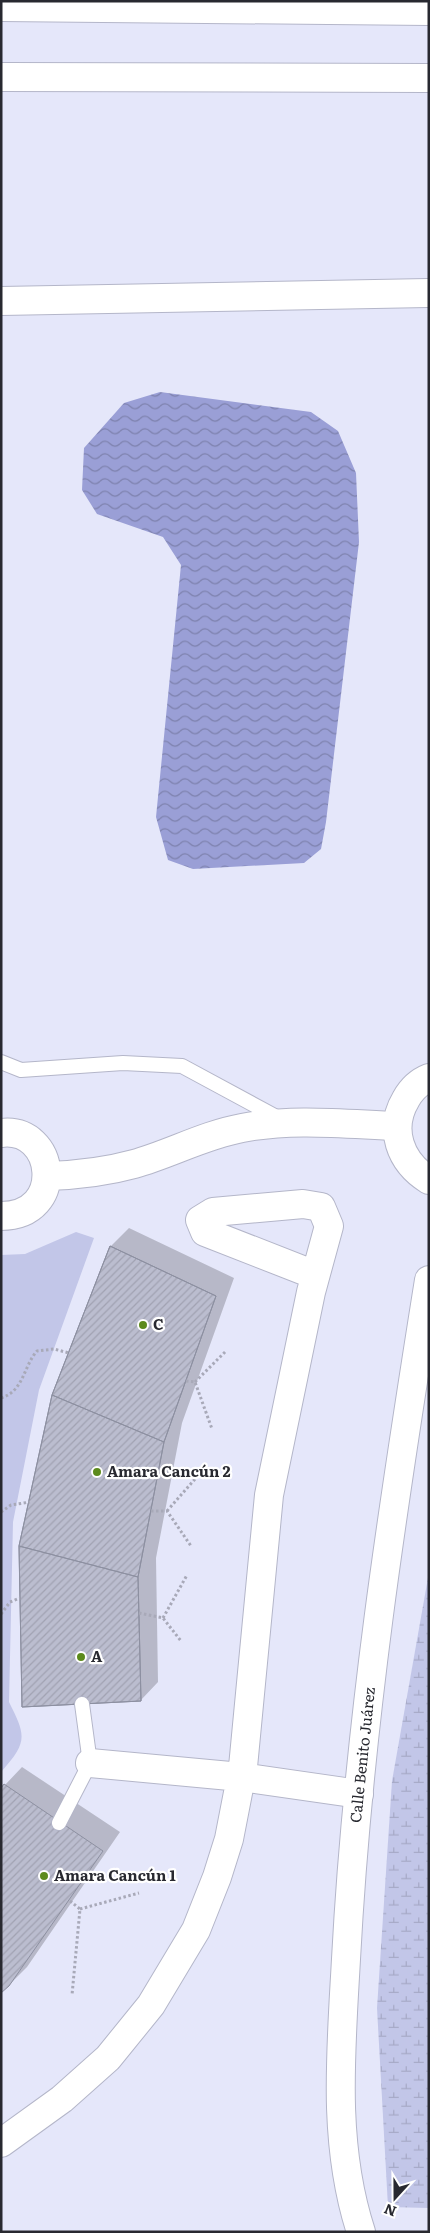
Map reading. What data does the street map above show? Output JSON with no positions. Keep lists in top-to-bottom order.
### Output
{
  "streets": {
    "street": ["Calle Benito Juárez"]
  },
  "places": [
    "C",
    "Amara Cancún 2",
    "A",
    "Amara Cancún 1"
  ],
  "north": "bottom"
}
